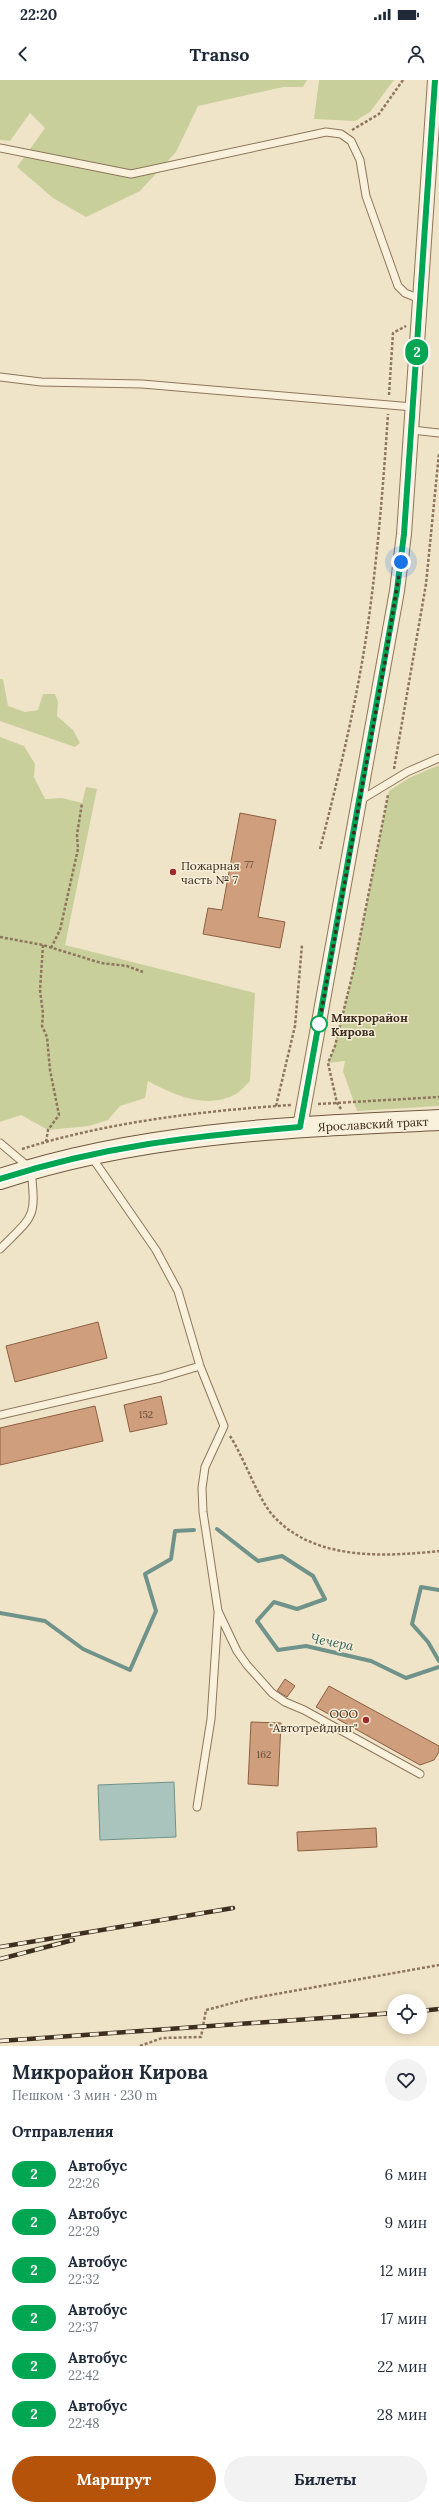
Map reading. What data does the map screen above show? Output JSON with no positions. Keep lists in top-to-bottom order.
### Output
{
  "streets": {
    "street": ["Ярославский тракт"]
  },
  "water": ["Чечера"],
  "places": ["Пожарная часть № 7", "Микрорайон Кирова", "ООО \"Автотрейдинг\""],
  "lines": ["bus line 2"],
  "house_numbers": ["77", "152", "162"],
  "page": {
    "status": "22:20",
    "header": "Transo",
    "on_map": "2",
    "heading": [
      ["Микрорайон Кирова", "Пешком · 3 мин · 230 m"],
      "Отправления"
    ],
    "list": [
      {
        "mark": "2",
        "name": "Автобус",
        "note": "22:26",
        "value": "6 мин"
      },
      {
        "mark": "2",
        "name": "Автобус",
        "note": "22:29",
        "value": "9 мин"
      },
      {
        "mark": "2",
        "name": "Автобус",
        "note": "22:32",
        "value": "12 мин"
      },
      {
        "mark": "2",
        "name": "Автобус",
        "note": "22:37",
        "value": "17 мин"
      },
      {
        "mark": "2",
        "name": "Автобус",
        "note": "22:42",
        "value": "22 мин"
      },
      {
        "mark": "2",
        "name": "Автобус",
        "note": "22:48",
        "value": "28 мин"
      }
    ],
    "buttons": ["Маршрут", "Билеты"]
  }
}
